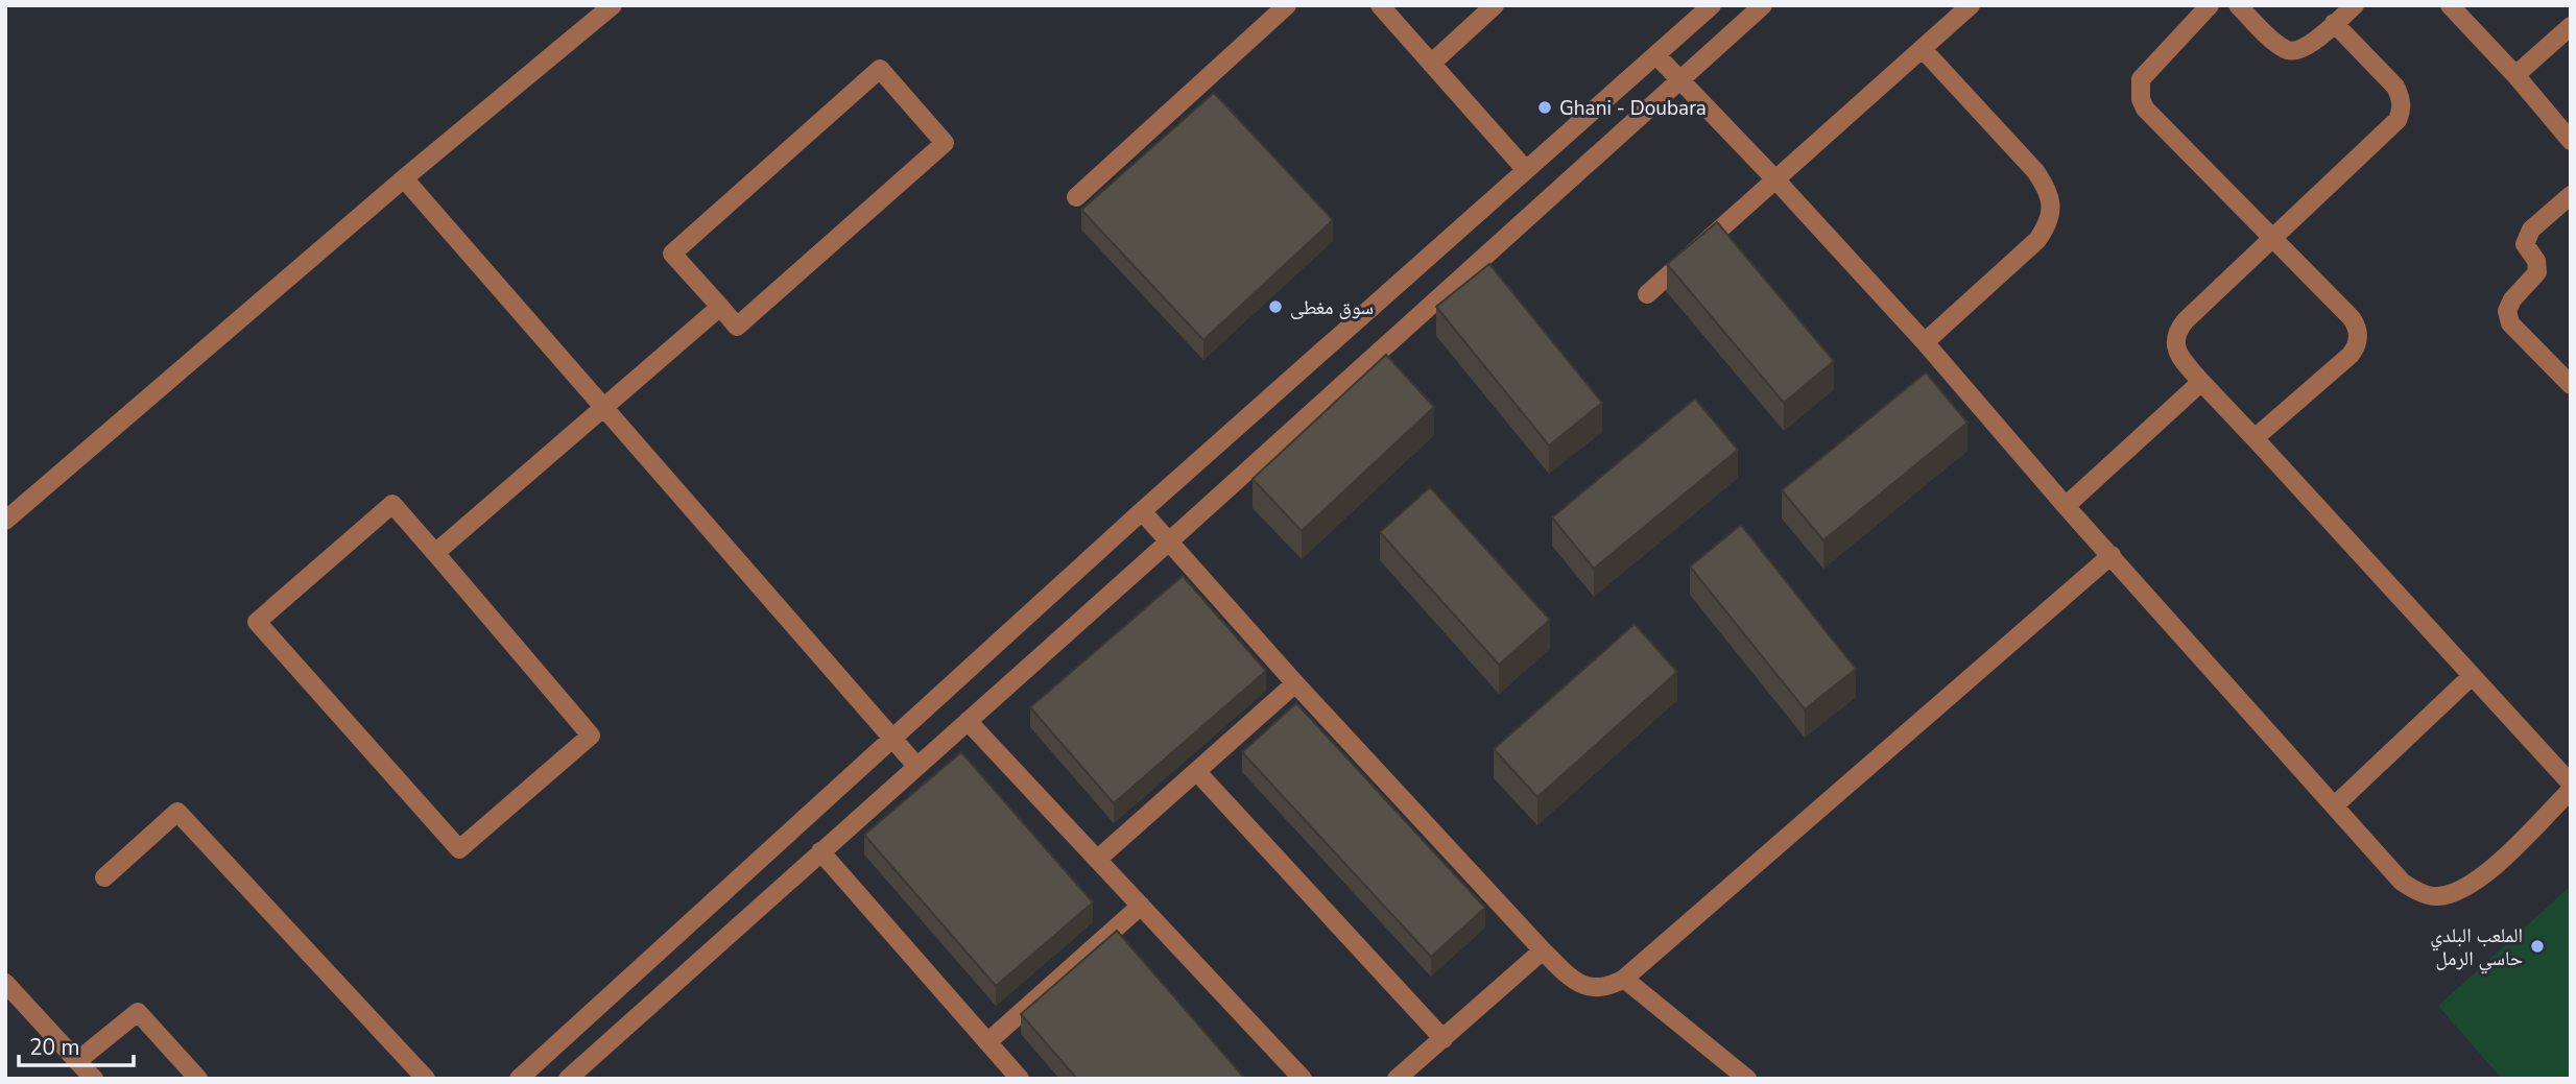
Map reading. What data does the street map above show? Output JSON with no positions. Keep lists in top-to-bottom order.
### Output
{
  "places": ["Ghani - Doubara", "سوق مغطى", "الملعب البلدي حاسي الرمل"],
  "scale_bar": "20 m"
}
